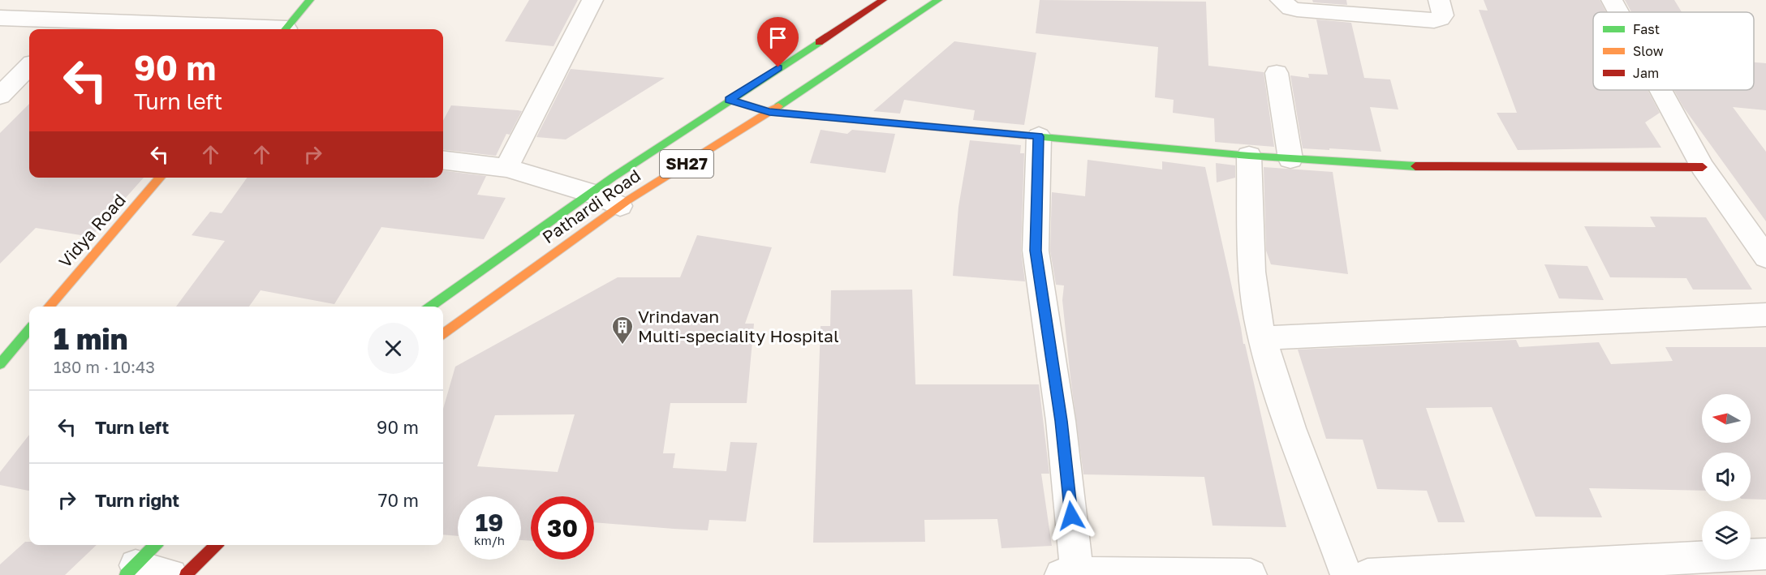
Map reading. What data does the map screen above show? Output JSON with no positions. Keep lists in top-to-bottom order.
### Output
{
  "streets": {
    "main road": ["SH27", "Pathardi Road", "Vidya Road"]
  },
  "places": {
    "building": ["Vrindavan Multi-speciality Hospital"]
  },
  "legend": ["Fast", "Slow", "Jam"],
  "north": "left",
  "page": {
    "turn": ["90 m", "Turn left"],
    "heading": ["1 min", "180 m · 10:43"],
    "list": [
      {
        "name": "Turn left",
        "value": "90 m"
      },
      {
        "name": "Turn right",
        "value": "70 m"
      }
    ],
    "speed": "19 km/h",
    "limit": "30"
  }
}
